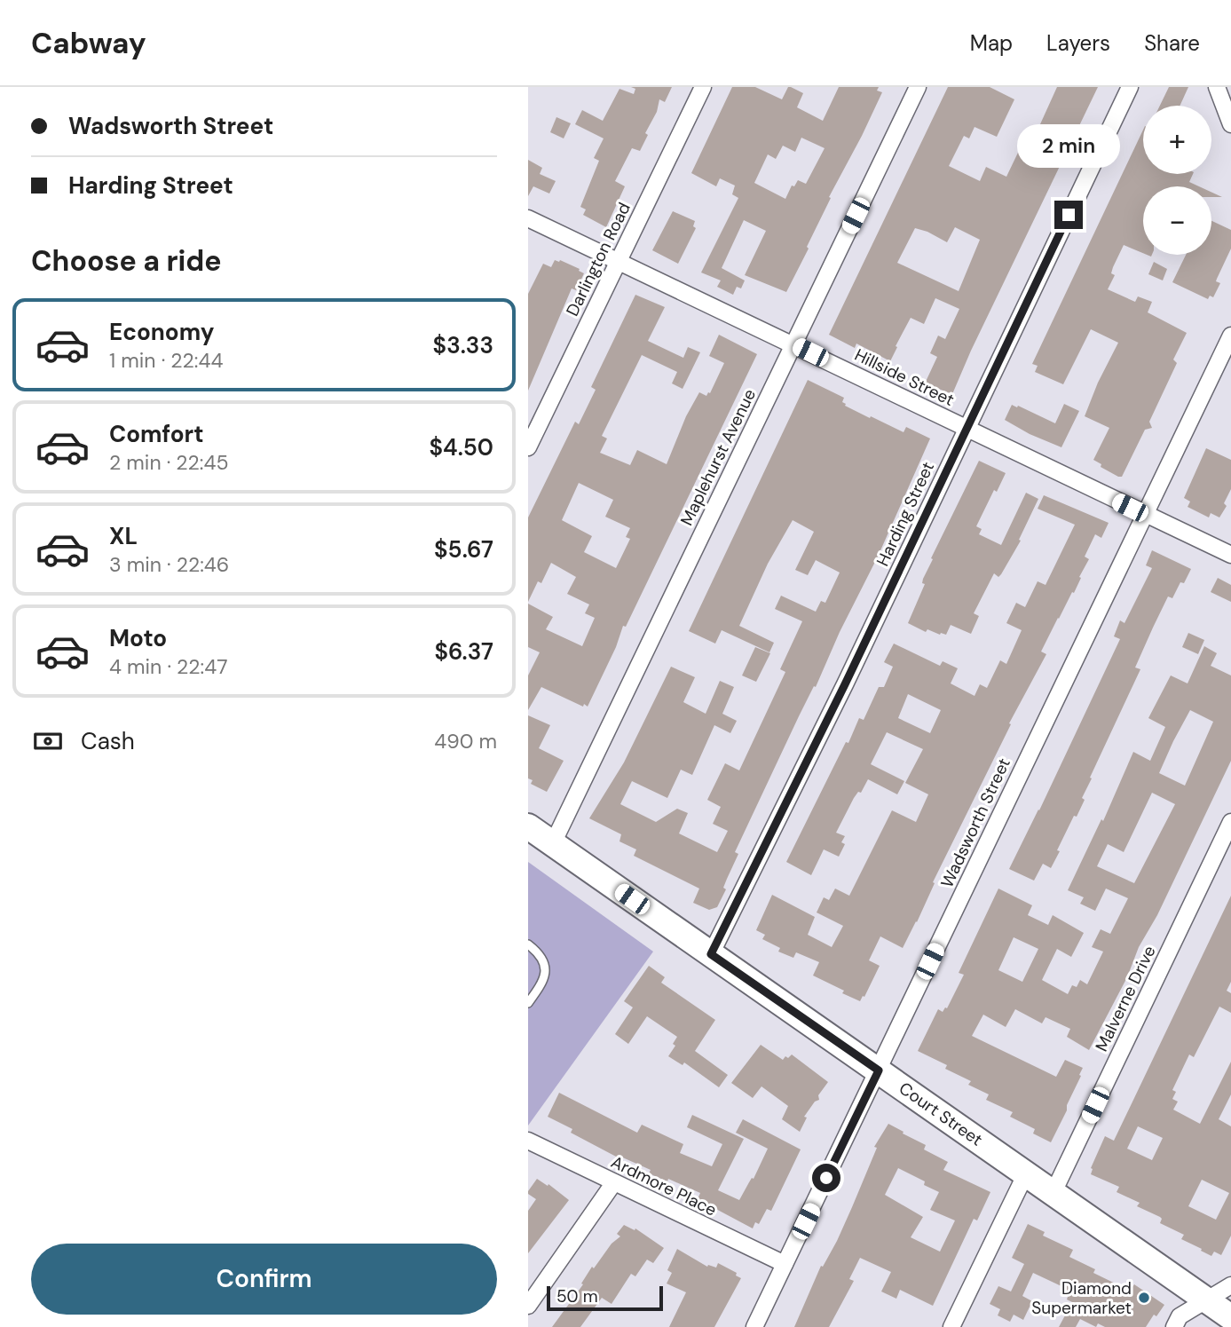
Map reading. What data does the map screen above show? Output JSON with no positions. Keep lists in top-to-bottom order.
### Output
{
  "streets": {
    "main road": ["Court Street"],
    "street": [
      "Darlington Road",
      "Hillside Street",
      "Maplehurst Avenue",
      "Harding Street",
      "Wadsworth Street",
      "Malverne Drive",
      "Ardmore Place"
    ]
  },
  "crossings": [
    ["Darlington Road", "Hillside Street"],
    ["Hillside Street", "Maplehurst Avenue"],
    ["Hillside Street", "Harding Street"],
    ["Hillside Street", "Wadsworth Street"],
    ["Maplehurst Avenue", "Court Street"],
    ["Harding Street", "Court Street"],
    ["Wadsworth Street", "Court Street"],
    ["Wadsworth Street", "Ardmore Place"],
    ["Malverne Drive", "Court Street"]
  ],
  "places": ["Diamond Supermarket"],
  "scale_bar": "50 m",
  "page": {
    "header": "Cabway",
    "nav": ["Map", "Layers", "Share"],
    "banner": ["Wadsworth Street", "Harding Street"],
    "map_buttons": ["+", "−"],
    "bubble": "2 min",
    "heading": "Choose a ride",
    "list": [
      {
        "name": "Economy",
        "note": "1 min · 22:44",
        "value": "$3.33"
      },
      {
        "name": "Comfort",
        "note": "2 min · 22:45",
        "value": "$4.50"
      },
      {
        "name": "XL",
        "note": "3 min · 22:46",
        "value": "$5.67"
      },
      {
        "name": "Moto",
        "note": "4 min · 22:47",
        "value": "$6.37"
      }
    ],
    "pay": ["Cash", "490 m"],
    "buttons": "Confirm",
    "scale": "50 m"
  }
}
